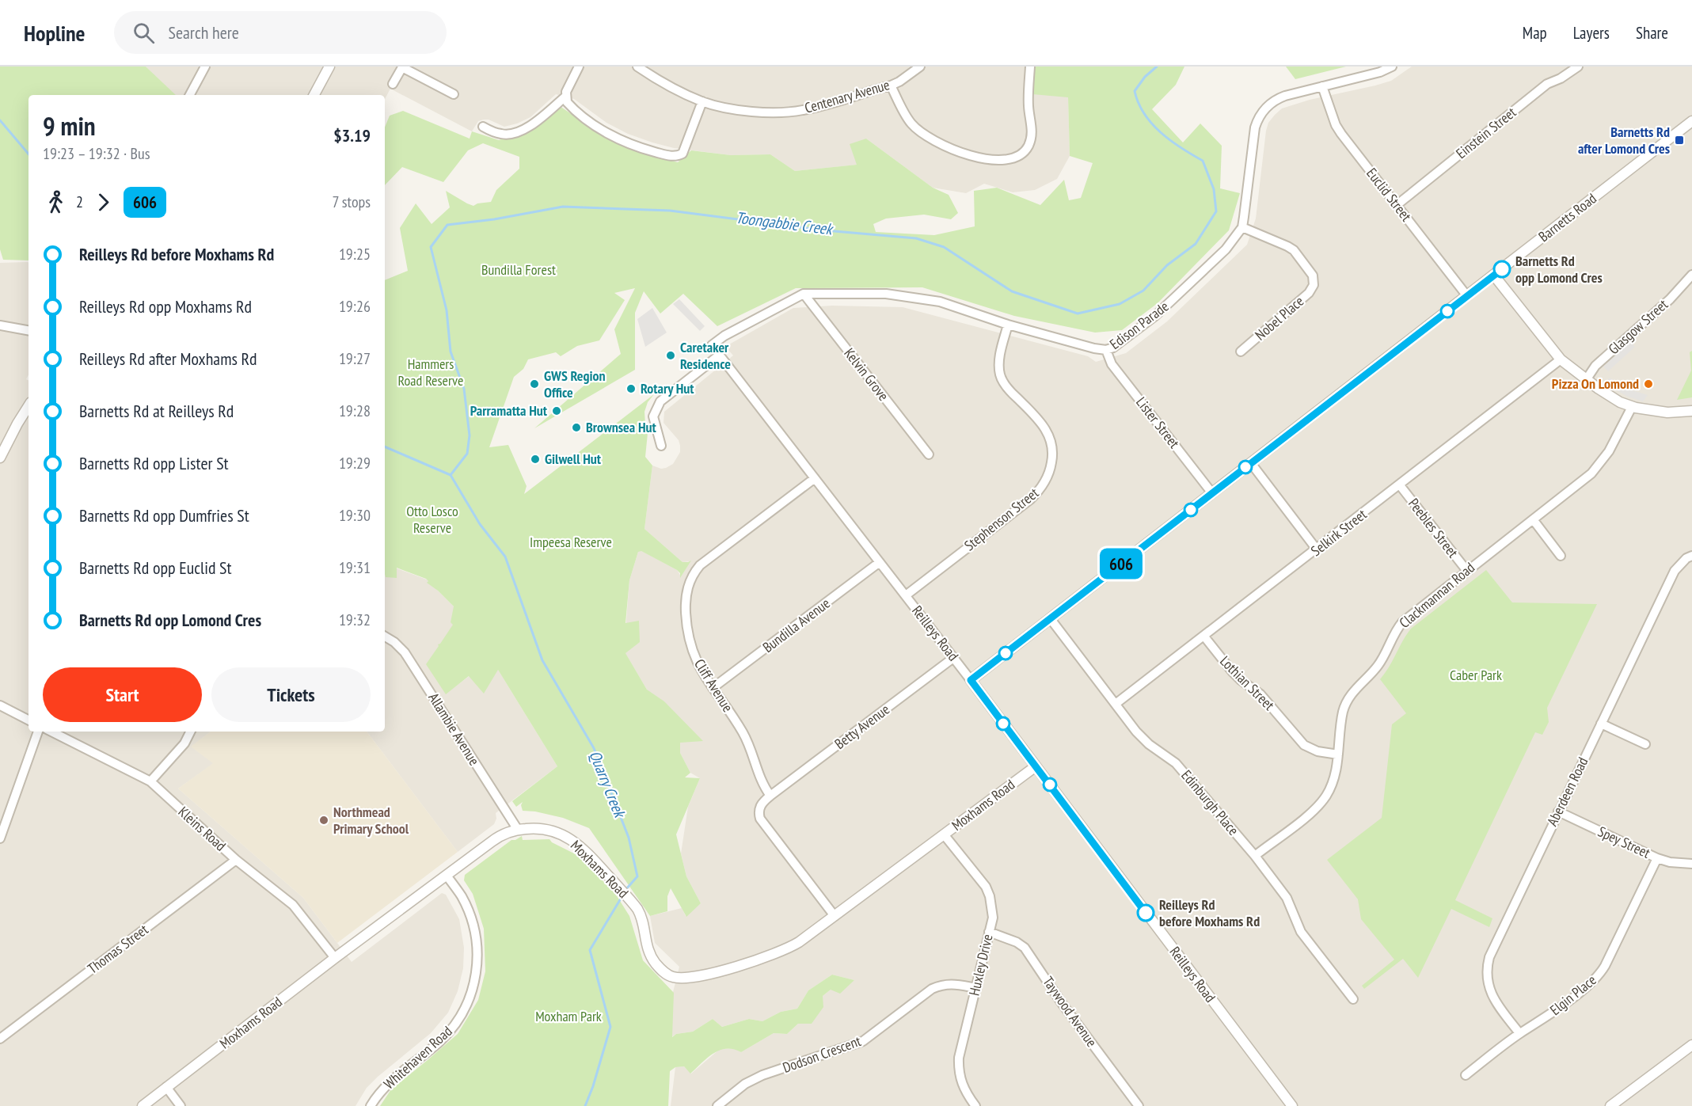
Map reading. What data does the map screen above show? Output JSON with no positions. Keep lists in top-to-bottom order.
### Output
{
  "streets": {
    "street": [
      "Centenary Avenue",
      "Einstein Street",
      "Euclid Street",
      "Barnetts Road",
      "Nobel Place",
      "Edison Parade",
      "Glasgow Street",
      "Kelvin Grove",
      "Lister Street",
      "Stephenson Street",
      "Peebles Street",
      "Selkirk Street",
      "Clackmannan Road",
      "Bundilla Avenue",
      "Reilleys Road",
      "Lothian Street",
      "Cliff Avenue",
      "Betty Avenue",
      "Allambie Avenue",
      "Aberdeen Road",
      "Edinburgh Place",
      "Moxhams Road",
      "Kleins Road",
      "Spey Street",
      "Thomas Street",
      "Huxley Drive",
      "Elgin Place",
      "Taywood Avenue",
      "Dodson Crescent",
      "Whitehaven Road"
    ]
  },
  "crossings": [
    ["Einstein Street", "Euclid Street"],
    ["Euclid Street", "Barnetts Road"],
    ["Euclid Street", "Edison Parade"],
    ["Barnetts Road", "Lister Street"],
    ["Barnetts Road", "Reilleys Road"],
    ["Barnetts Road", "Edinburgh Place"],
    ["Nobel Place", "Edison Parade"],
    ["Edison Parade", "Kelvin Grove"],
    ["Edison Parade", "Lister Street"],
    ["Edison Parade", "Stephenson Street"],
    ["Edison Parade", "Reilleys Road"],
    ["Stephenson Street", "Reilleys Road"],
    ["Peebles Street", "Selkirk Street"],
    ["Peebles Street", "Clackmannan Road"],
    ["Selkirk Street", "Lothian Street"],
    ["Selkirk Street", "Edinburgh Place"],
    ["Clackmannan Road", "Lothian Street"],
    ["Clackmannan Road", "Edinburgh Place"],
    ["Bundilla Avenue", "Reilleys Road"],
    ["Bundilla Avenue", "Cliff Avenue"],
    ["Reilleys Road", "Cliff Avenue"],
    ["Reilleys Road", "Betty Avenue"],
    ["Reilleys Road", "Moxhams Road"],
    ["Cliff Avenue", "Betty Avenue"],
    ["Allambie Avenue", "Moxhams Road"],
    ["Aberdeen Road", "Spey Street"],
    ["Aberdeen Road", "Elgin Place"],
    ["Moxhams Road", "Kleins Road"],
    ["Moxhams Road", "Huxley Drive"],
    ["Moxhams Road", "Whitehaven Road"],
    ["Kleins Road", "Thomas Street"],
    ["Spey Street", "Elgin Place"],
    ["Huxley Drive", "Taywood Avenue"],
    ["Huxley Drive", "Dodson Crescent"]
  ],
  "water": ["Toongabbie Creek", "Quarry Creek"],
  "parks": [
    "Bundilla Forest",
    "Hammers Road Reserve",
    "Otto Losco Reserve",
    "Impeesa Reserve",
    "Caber Park",
    "Moxham Park"
  ],
  "places": {
    "transit": ["Barnetts Rd after Lomond Cres"],
    "other": [
      "Barnetts Rd opp Lomond Cres",
      "Caretaker Residence",
      "GWS Region Office",
      "Pizza On Lomond",
      "Rotary Hut",
      "Parramatta Hut",
      "Brownsea Hut",
      "Gilwell Hut",
      "Northmead Primary School",
      "Reilleys Rd before Moxhams Rd"
    ]
  },
  "lines": ["bus line 606"],
  "page": {
    "header": "Hopline",
    "search": "Search here",
    "nav": ["Map", "Layers", "Share"],
    "on_map": "606",
    "heading": ["9 min", "19:23 – 19:32 · Bus", "$3.19"],
    "legs": ["2", "606", "7 stops"],
    "list": [
      {
        "name": "Reilleys Rd before Moxhams Rd",
        "value": "19:25"
      },
      {
        "name": "Reilleys Rd opp Moxhams Rd",
        "value": "19:26"
      },
      {
        "name": "Reilleys Rd after Moxhams Rd",
        "value": "19:27"
      },
      {
        "name": "Barnetts Rd at Reilleys Rd",
        "value": "19:28"
      },
      {
        "name": "Barnetts Rd opp Lister St",
        "value": "19:29"
      },
      {
        "name": "Barnetts Rd opp Dumfries St",
        "value": "19:30"
      },
      {
        "name": "Barnetts Rd opp Euclid St",
        "value": "19:31"
      },
      {
        "name": "Barnetts Rd opp Lomond Cres",
        "value": "19:32"
      }
    ],
    "buttons": ["Start", "Tickets"]
  }
}
